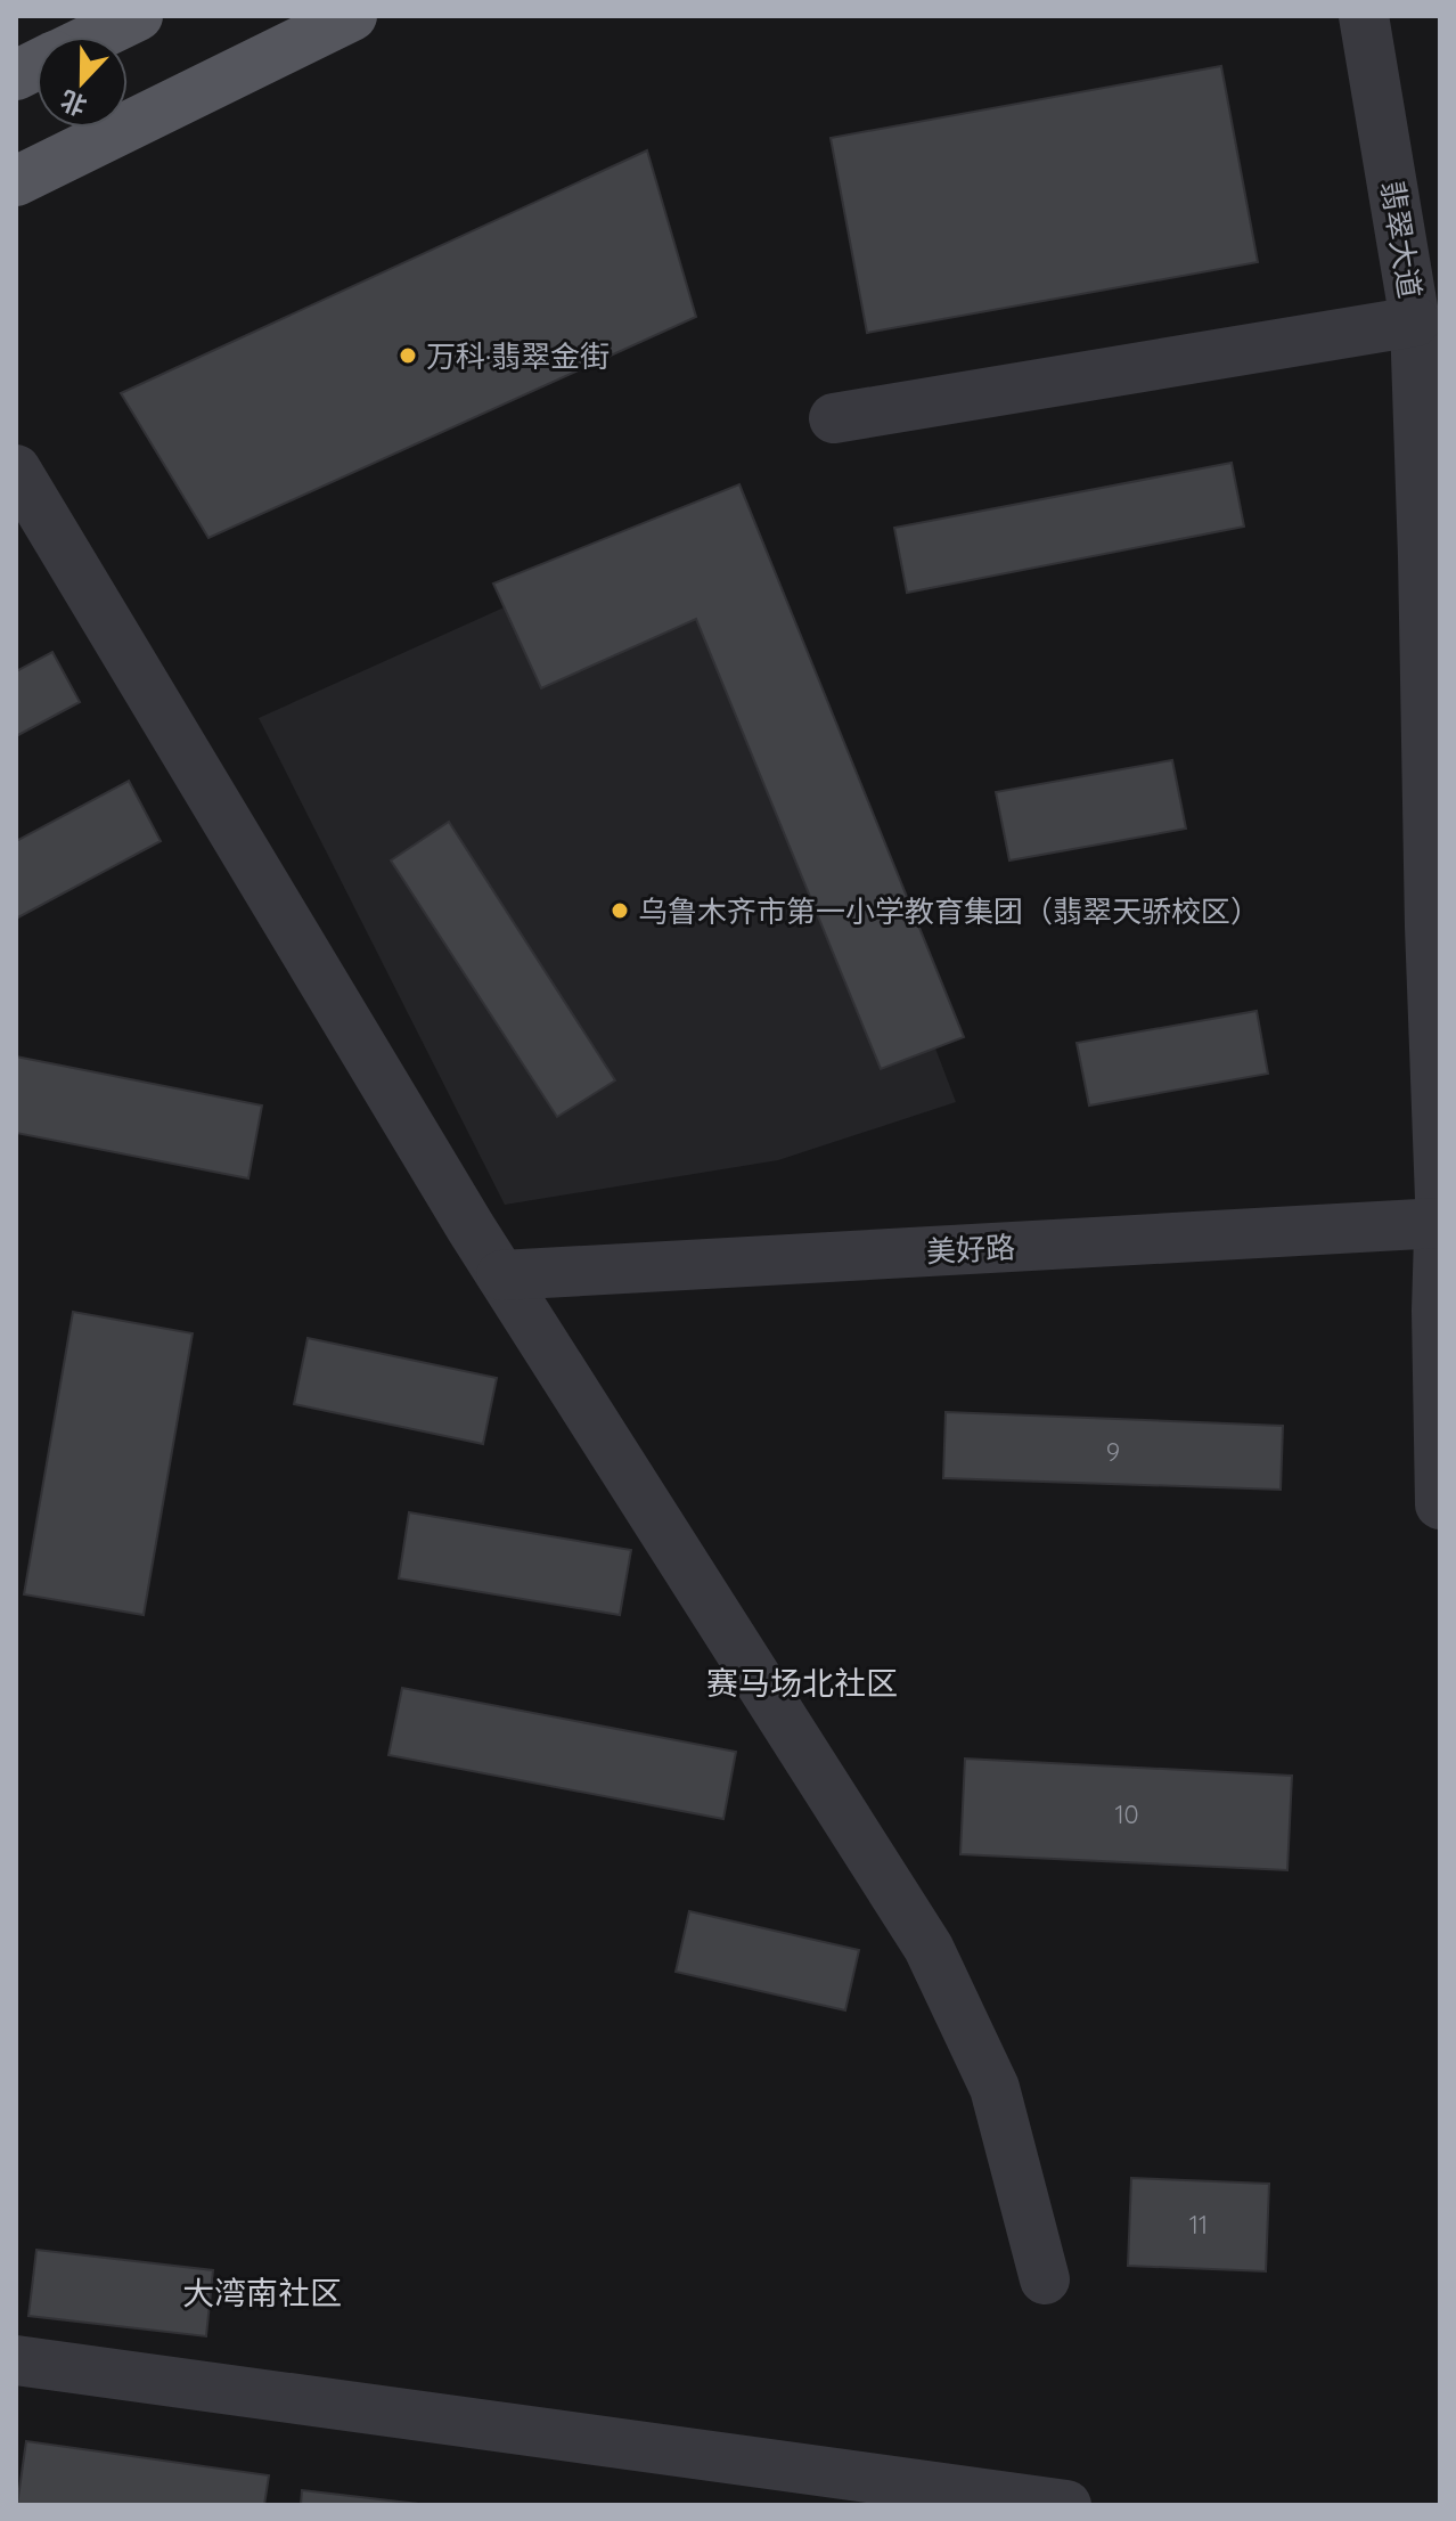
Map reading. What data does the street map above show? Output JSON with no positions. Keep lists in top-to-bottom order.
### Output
{
  "streets": {
    "street": ["翡翠大道", "美好路"]
  },
  "crossings": [
    ["翡翠大道", "美好路"]
  ],
  "districts": ["赛马场北社区", "大湾南社区"],
  "places": ["万科·翡翠金街", "乌鲁木齐市第一小学教育集团（翡翠天骄校区）"],
  "house_numbers": ["9", "10", "11"],
  "north": "bottom"
}
